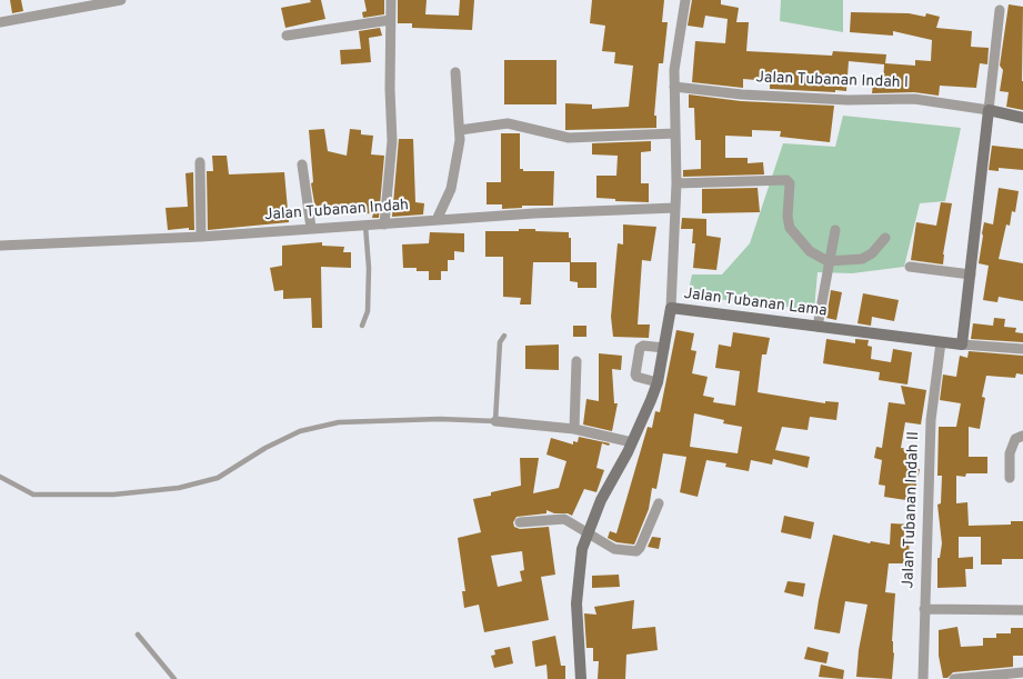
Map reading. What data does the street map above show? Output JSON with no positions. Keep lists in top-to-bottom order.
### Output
{
  "streets": {
    "street": [
      "Jalan Tubanan Indah I",
      "Jalan Tubanan Indah",
      "Jalan Tubanan Lama",
      "Jalan Tubanan Indah II"
    ]
  },
  "crossings": [
    ["Jalan Tubanan Lama", "Jalan Tubanan Indah II"]
  ]
}
